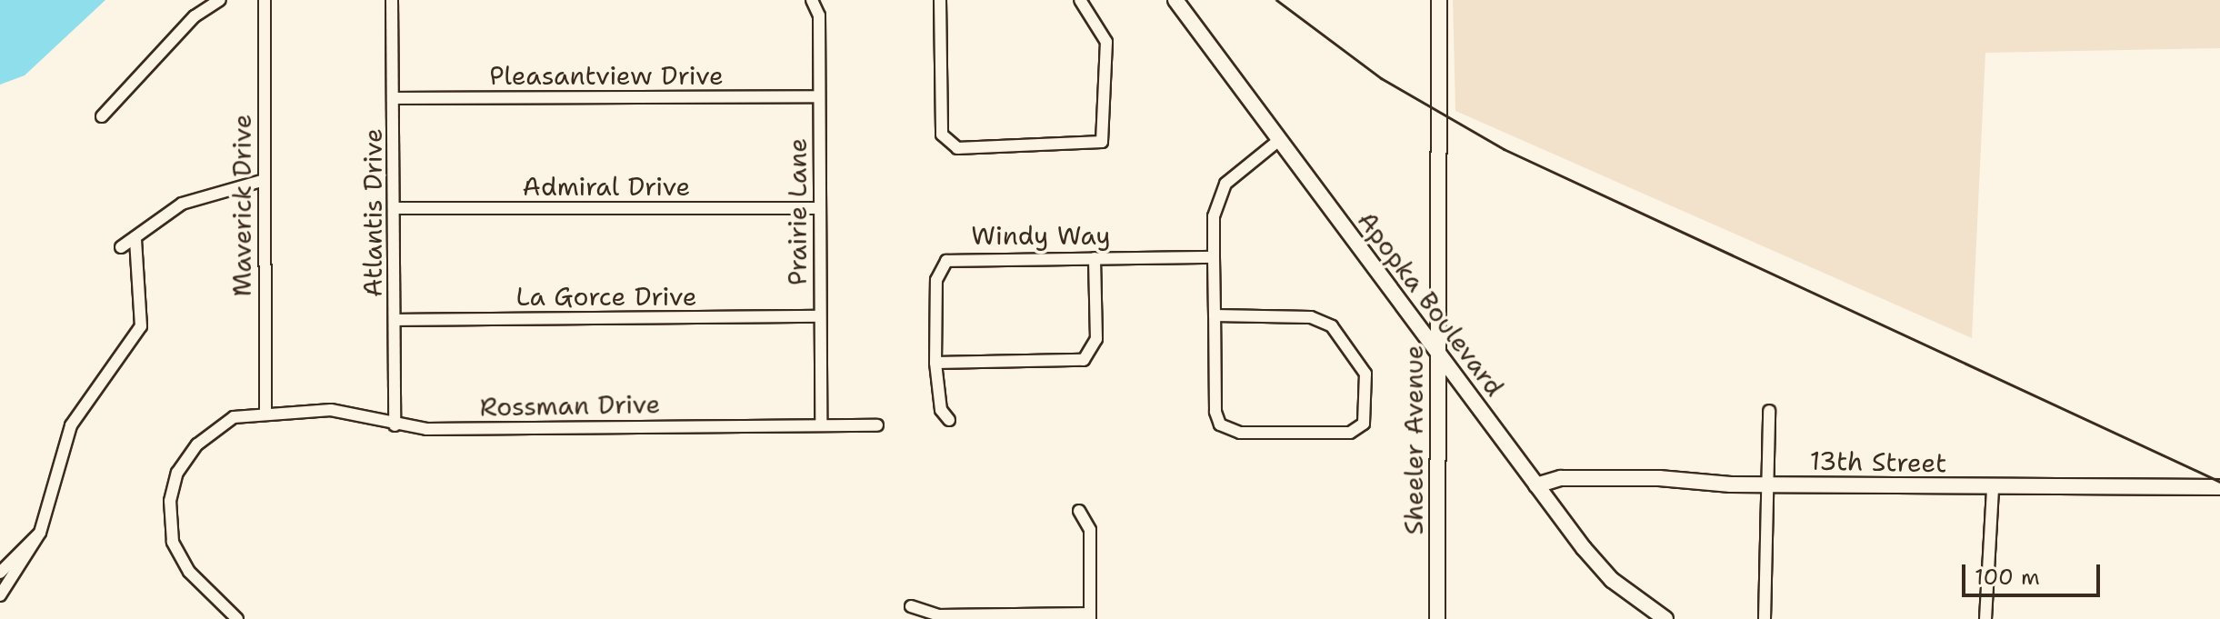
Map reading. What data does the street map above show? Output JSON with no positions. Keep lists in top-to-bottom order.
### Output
{
  "streets": {
    "street": [
      "Pleasantview Drive",
      "Admiral Drive",
      "Maverick Drive",
      "Prairie Lane",
      "Atlantis Drive",
      "Windy Way",
      "La Gorce Drive",
      "Apopka Boulevard",
      "Rossman Drive",
      "Sheeler Avenue",
      "13th Street"
    ]
  },
  "crossings": [
    ["Pleasantview Drive", "Prairie Lane"],
    ["Pleasantview Drive", "Atlantis Drive"],
    ["Admiral Drive", "Prairie Lane"],
    ["Admiral Drive", "Atlantis Drive"],
    ["Maverick Drive", "Rossman Drive"],
    ["Prairie Lane", "La Gorce Drive"],
    ["Prairie Lane", "Rossman Drive"],
    ["Atlantis Drive", "La Gorce Drive"],
    ["Atlantis Drive", "Rossman Drive"],
    ["Apopka Boulevard", "Sheeler Avenue"],
    ["Apopka Boulevard", "13th Street"]
  ],
  "scale_bar": "100 m"
}
